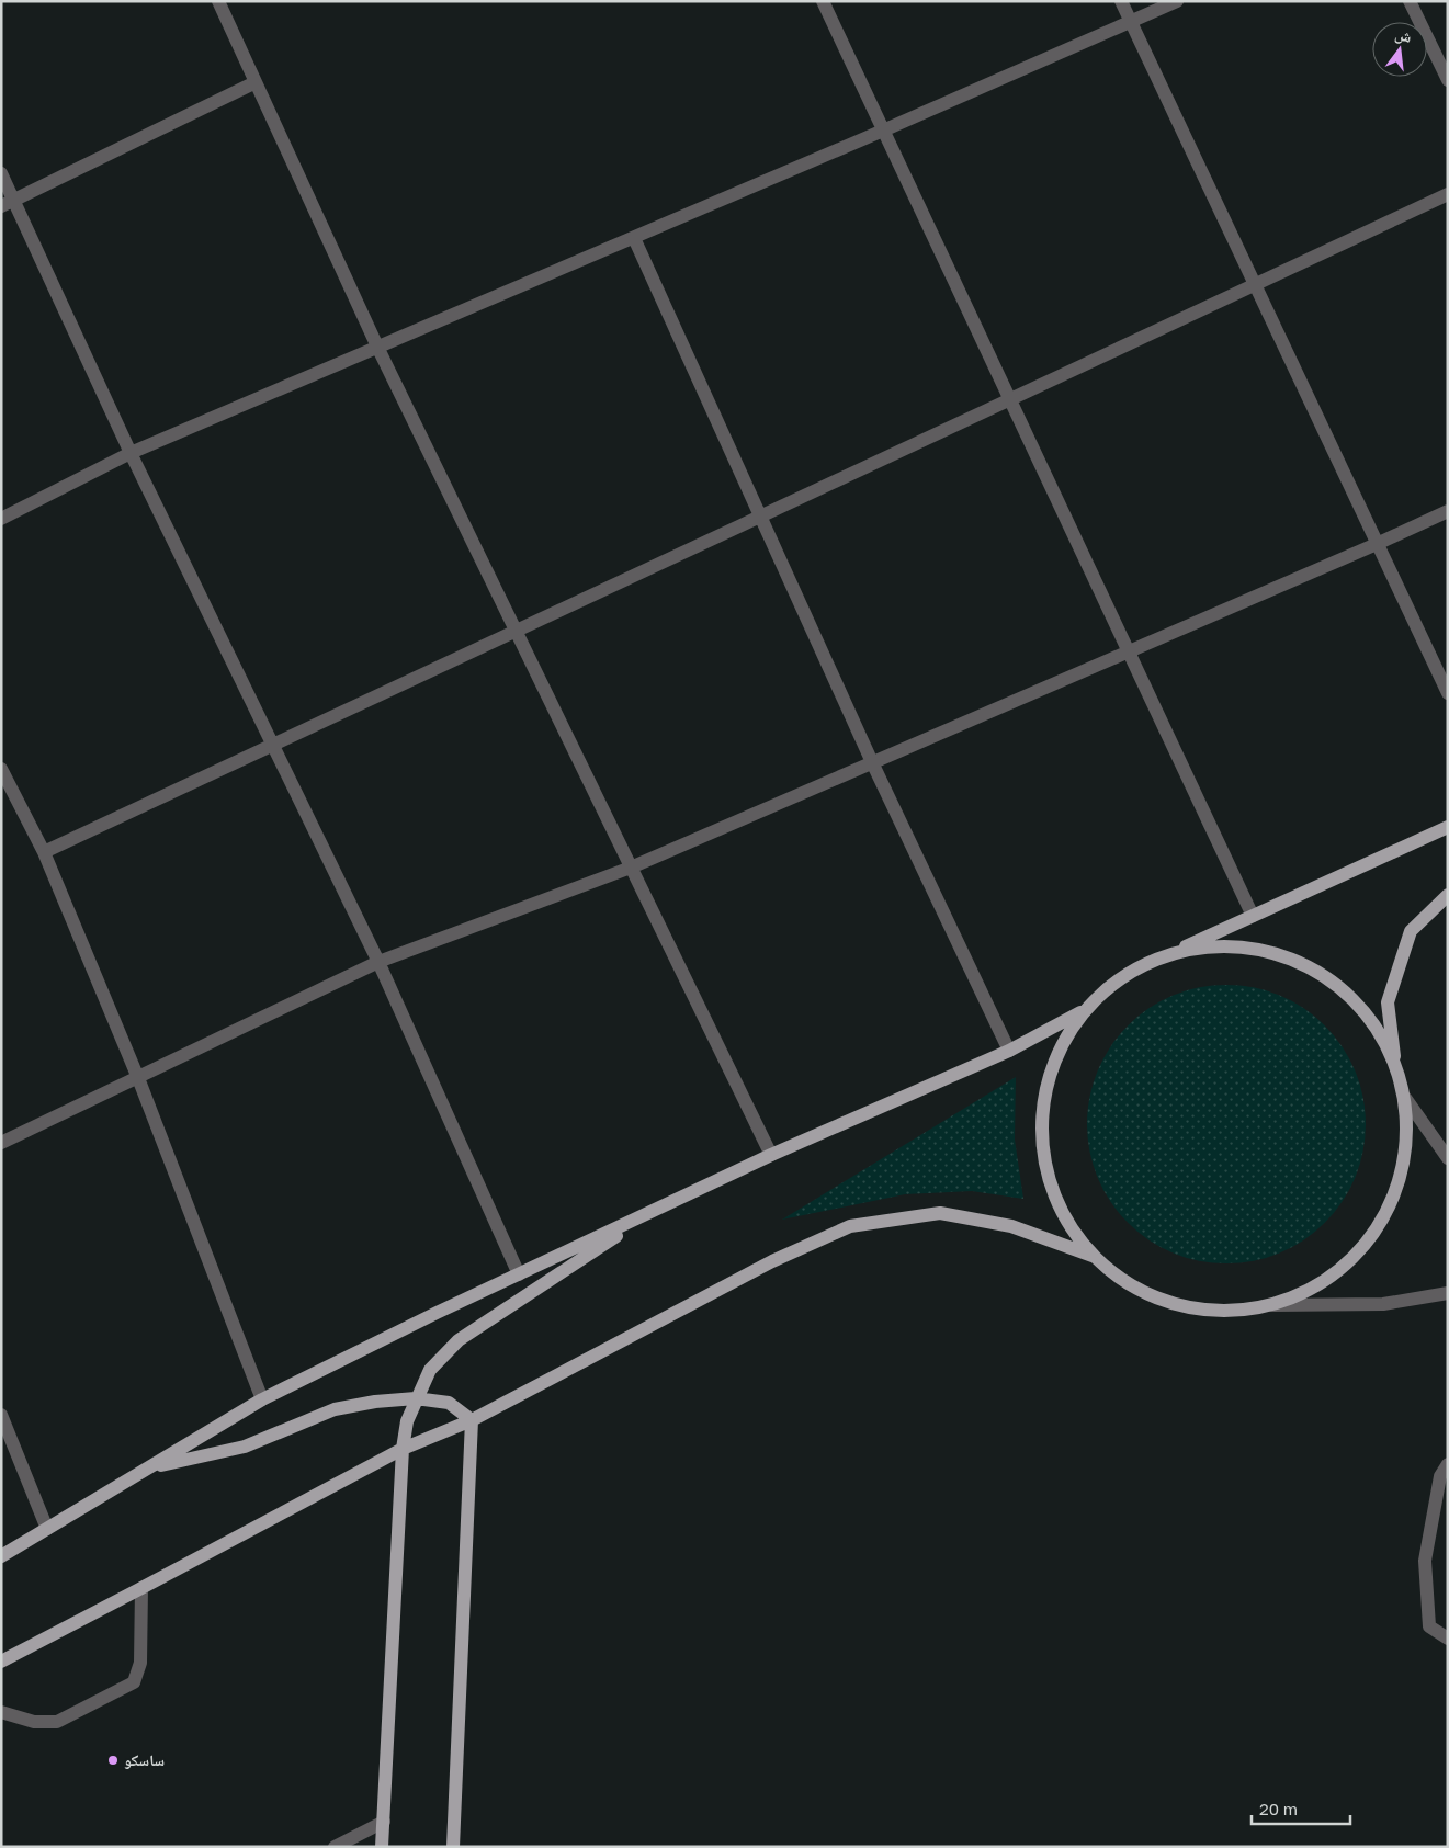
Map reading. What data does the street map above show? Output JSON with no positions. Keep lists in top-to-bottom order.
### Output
{
  "places": ["ساسكو"],
  "scale_bar": "20 m",
  "north": "top"
}
